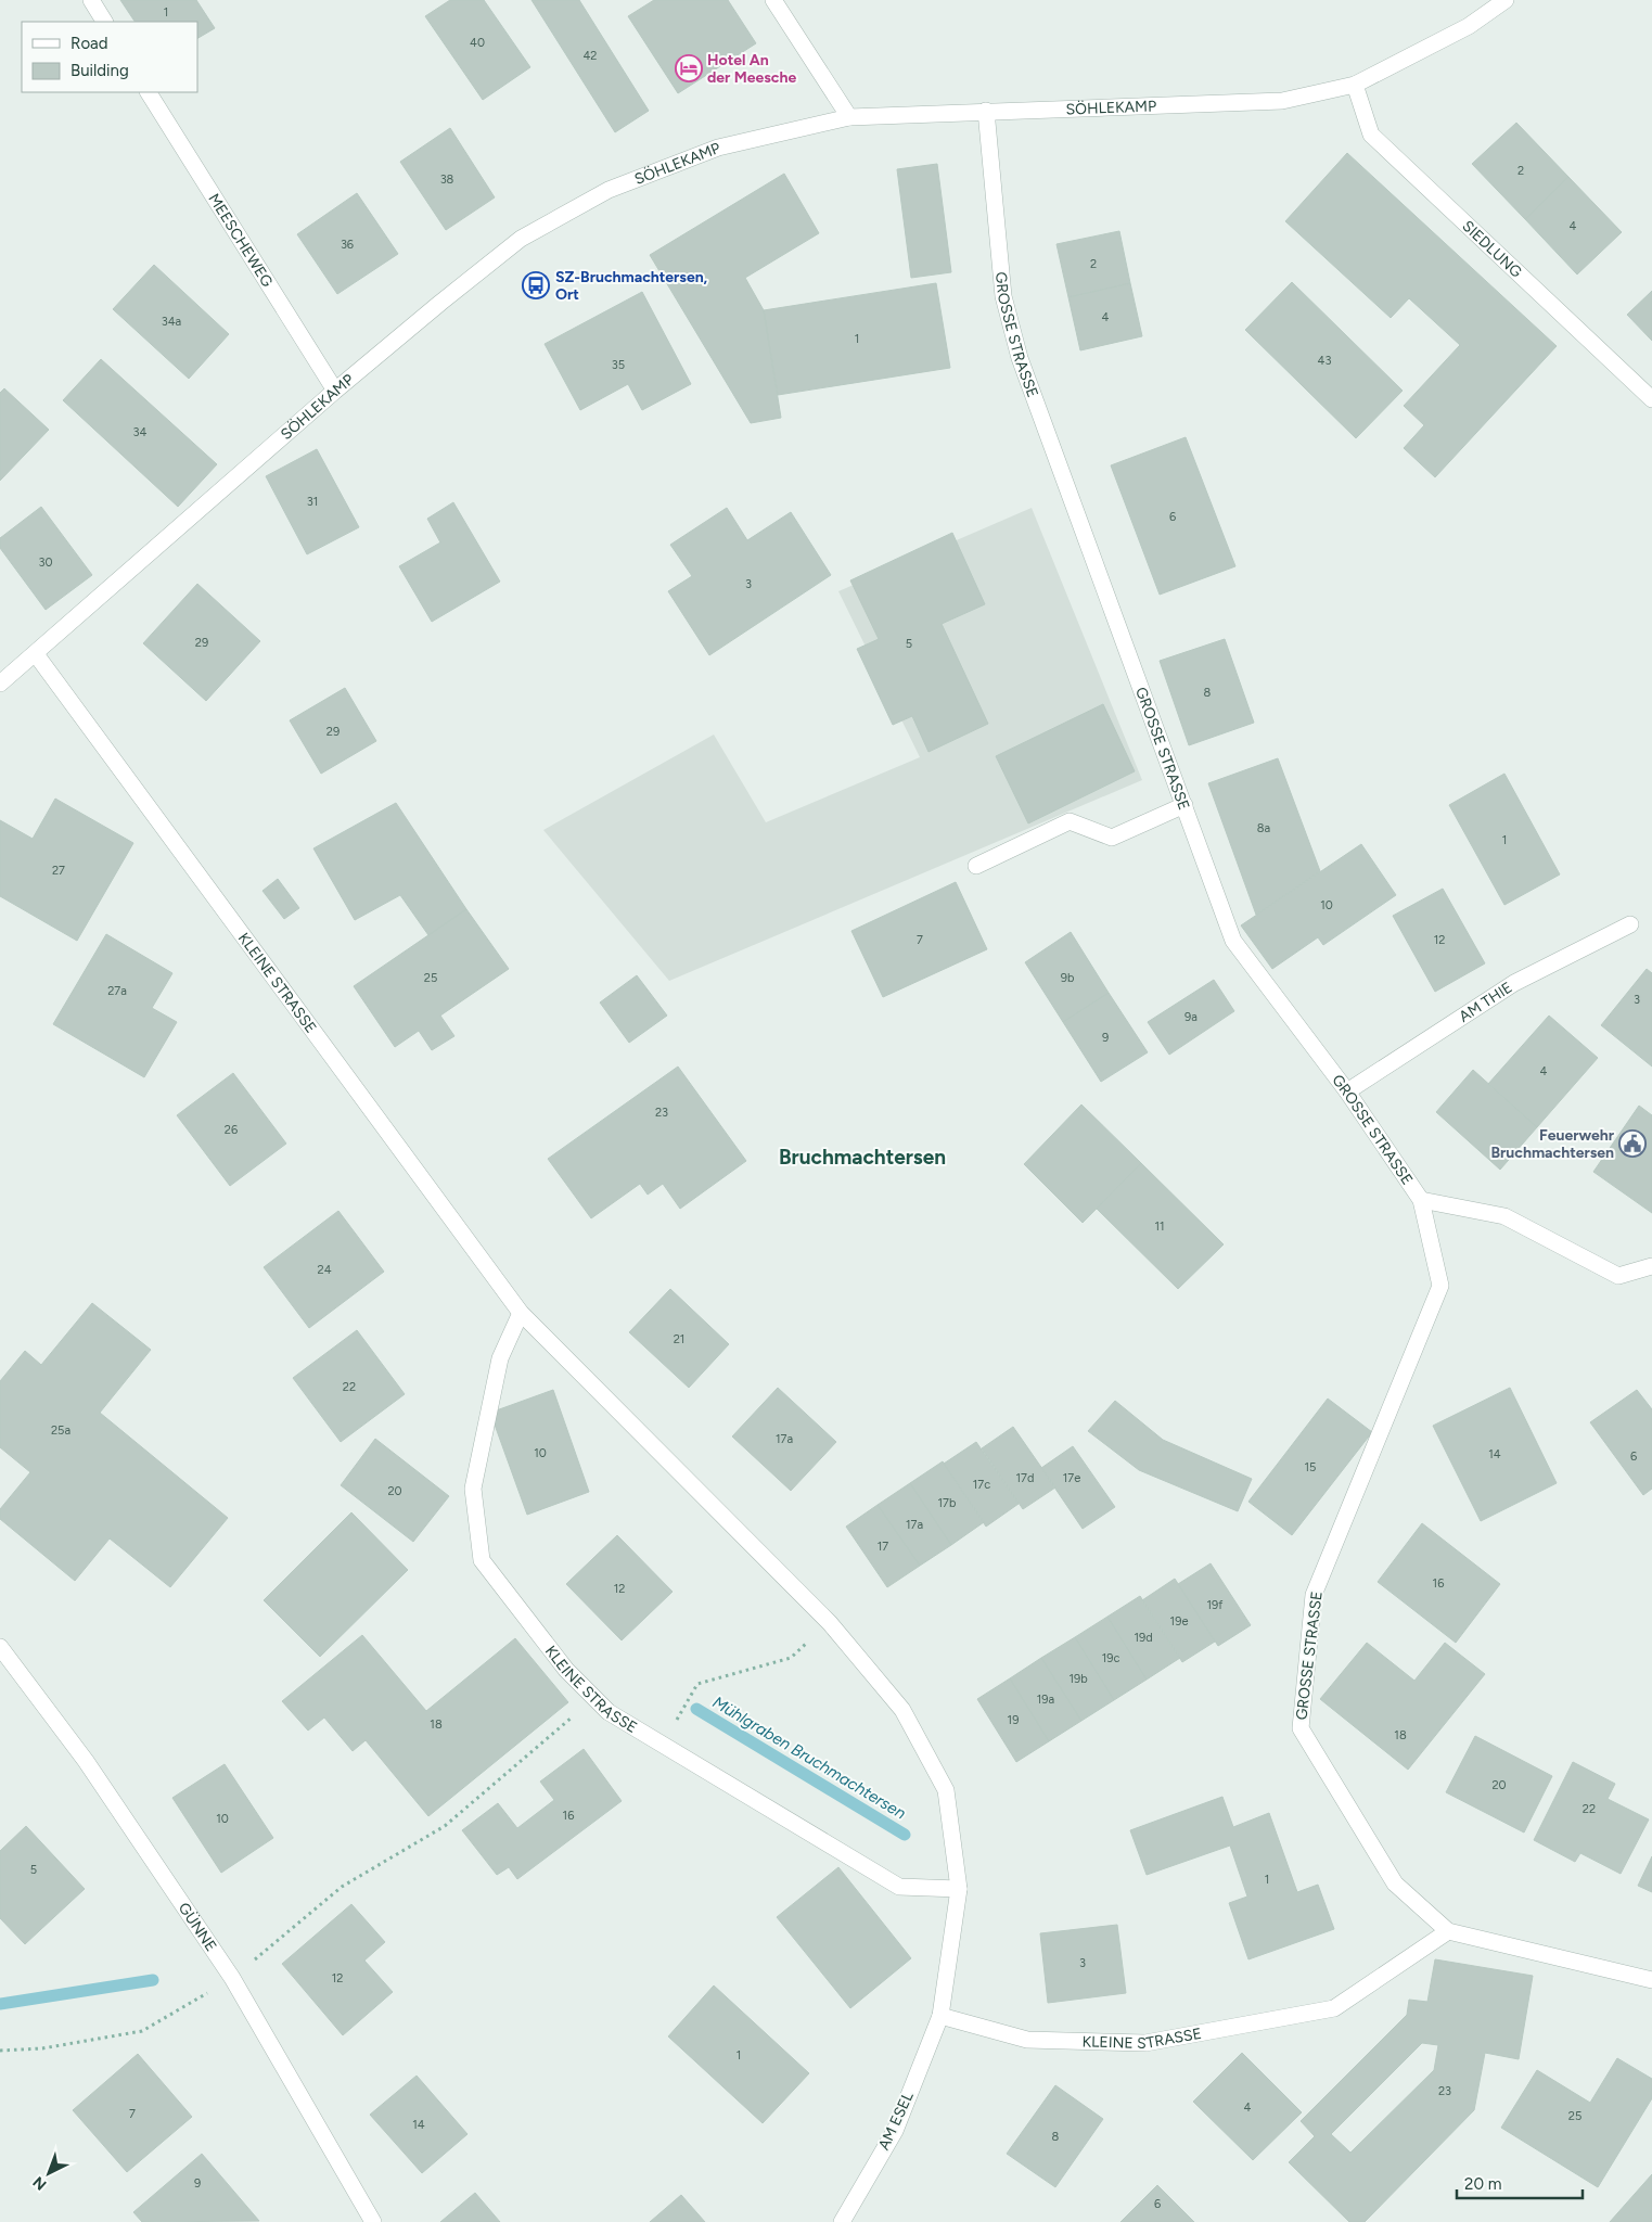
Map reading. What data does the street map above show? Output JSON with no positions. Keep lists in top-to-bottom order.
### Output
{
  "streets": {
    "street": [
      "SÖHLEKAMP",
      "MEESCHEWEG",
      "SIEDLUNG",
      "GROSSE STRASSE",
      "KLEINE STRASSE",
      "AM THIE",
      "GÜNNE",
      "AM ESEL"
    ]
  },
  "crossings": [
    ["SÖHLEKAMP", "MEESCHEWEG"],
    ["SÖHLEKAMP", "SIEDLUNG"],
    ["SÖHLEKAMP", "GROSSE STRASSE"],
    ["SÖHLEKAMP", "KLEINE STRASSE"],
    ["GROSSE STRASSE", "KLEINE STRASSE"],
    ["GROSSE STRASSE", "AM THIE"],
    ["KLEINE STRASSE", "AM ESEL"]
  ],
  "districts": ["Bruchmachtersen"],
  "water": ["Mühlgraben Bruchmachtersen"],
  "places": {
    "hotel": ["Hotel An der Meesche"],
    "bus stop": ["SZ-Bruchmachtersen, Ort"],
    "public building": ["Feuerwehr Bruchmachtersen"]
  },
  "house_numbers": [
    "1",
    "40",
    "42",
    "2",
    "38",
    "4",
    "36",
    "2",
    "4",
    "34a",
    "1",
    "43",
    "35",
    "34",
    "31",
    "6",
    "30",
    "3",
    "29",
    "5",
    "8",
    "29",
    "8a",
    "1",
    "27",
    "10",
    "7",
    "12",
    "25",
    "9b",
    "27a",
    "3",
    "9a",
    "9",
    "4",
    "23",
    "26",
    "11",
    "24",
    "21",
    "22",
    "25a",
    "17a",
    "10",
    "14",
    "6",
    "15",
    "17d",
    "17e",
    "17c",
    "20",
    "17b",
    "17a",
    "17",
    "16",
    "12",
    "19f",
    "19e",
    "19d",
    "19c",
    "19b",
    "19a",
    "19",
    "18",
    "18",
    "20",
    "22",
    "16",
    "10",
    "5",
    "1",
    "3",
    "12",
    "1",
    "23",
    "4",
    "7",
    "25",
    "14",
    "8",
    "9",
    "6"
  ],
  "legend": ["Road", "Building"],
  "scale_bar": "20 m",
  "north": "bottom left"
}
